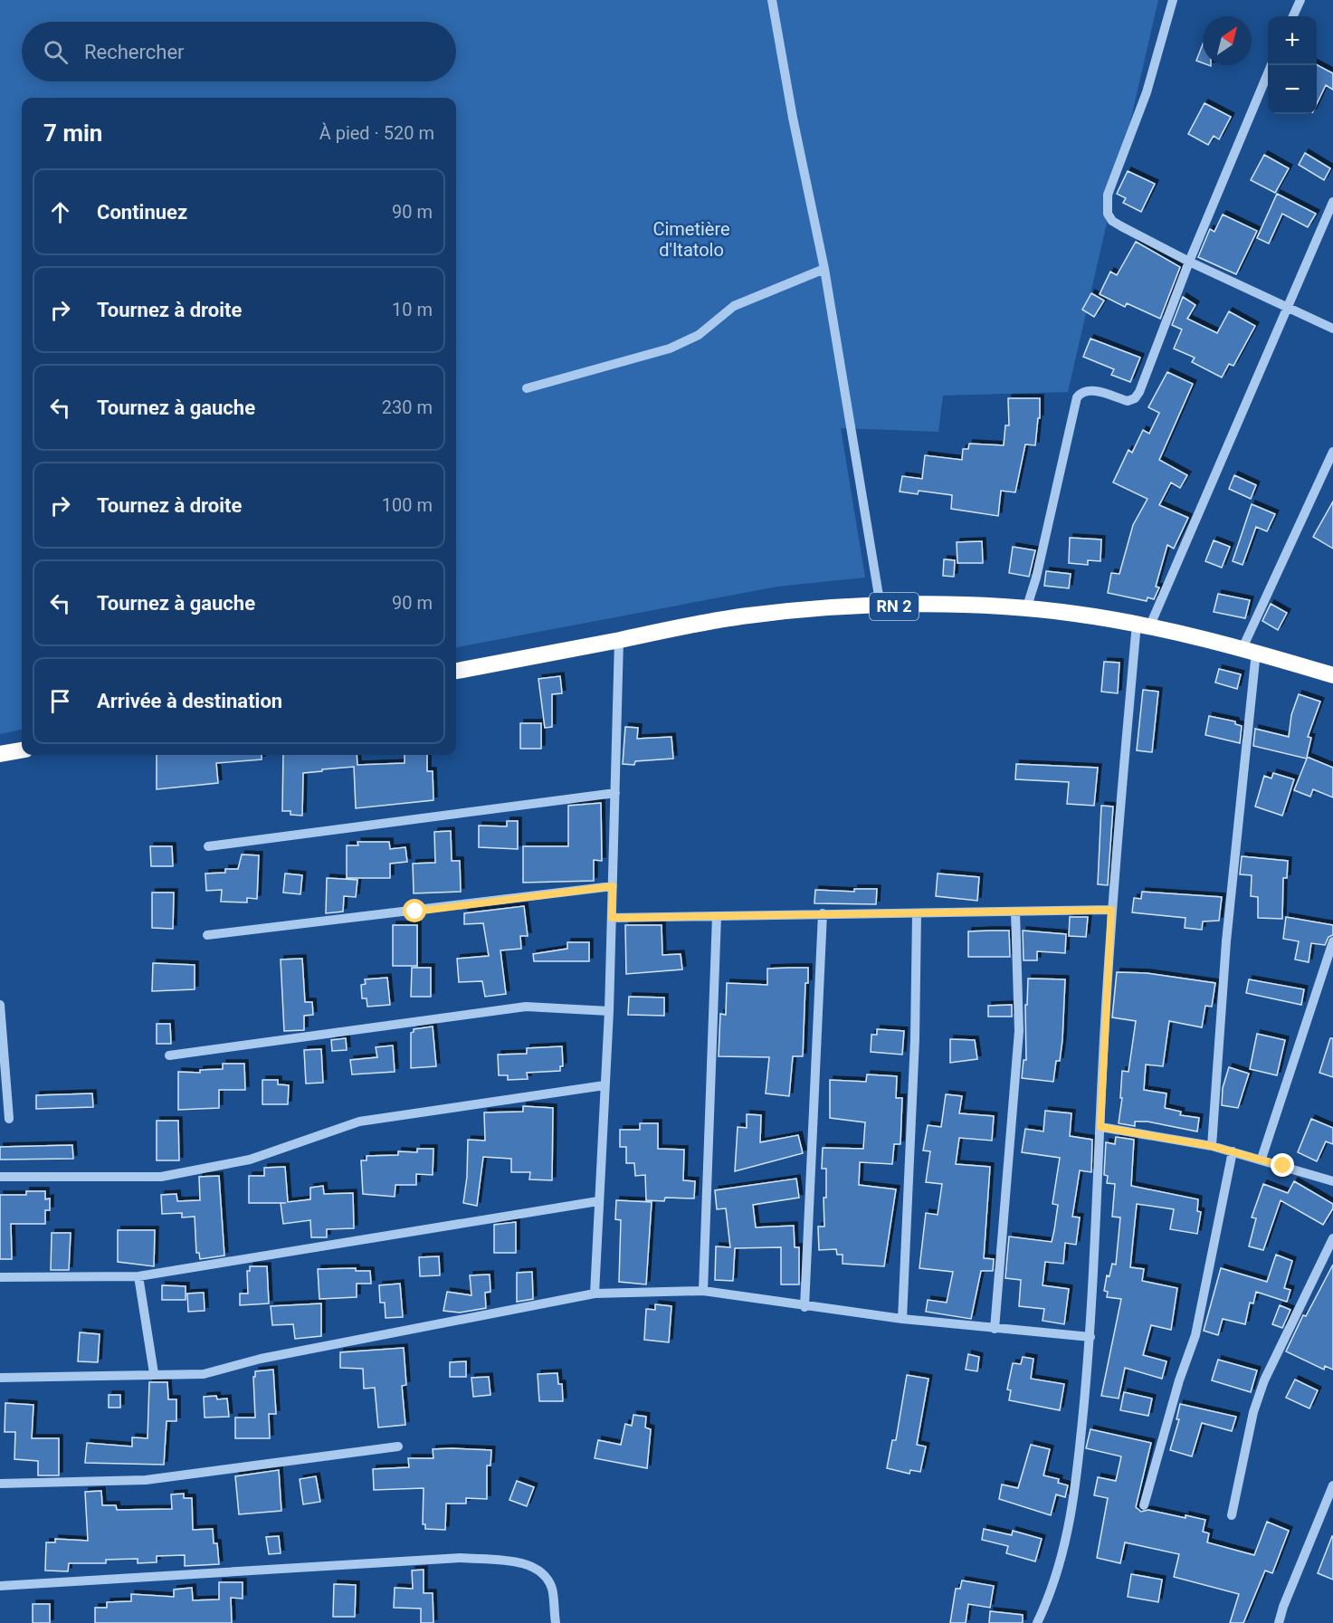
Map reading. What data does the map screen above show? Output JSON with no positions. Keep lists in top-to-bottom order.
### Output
{
  "streets": {
    "highway": ["RN 2"]
  },
  "parks": ["Cimetière d'Itatolo"],
  "north": "top right",
  "page": {
    "map_buttons": ["+", "−"],
    "search": "Rechercher",
    "heading": ["7 min", "À pied · 520 m"],
    "list": [
      ["Continuez", "90 m"],
      ["Tournez à droite", "10 m"],
      ["Tournez à gauche", "230 m"],
      ["Tournez à droite", "100 m"],
      ["Tournez à gauche", "90 m"],
      "Arrivée à destination"
    ]
  }
}
